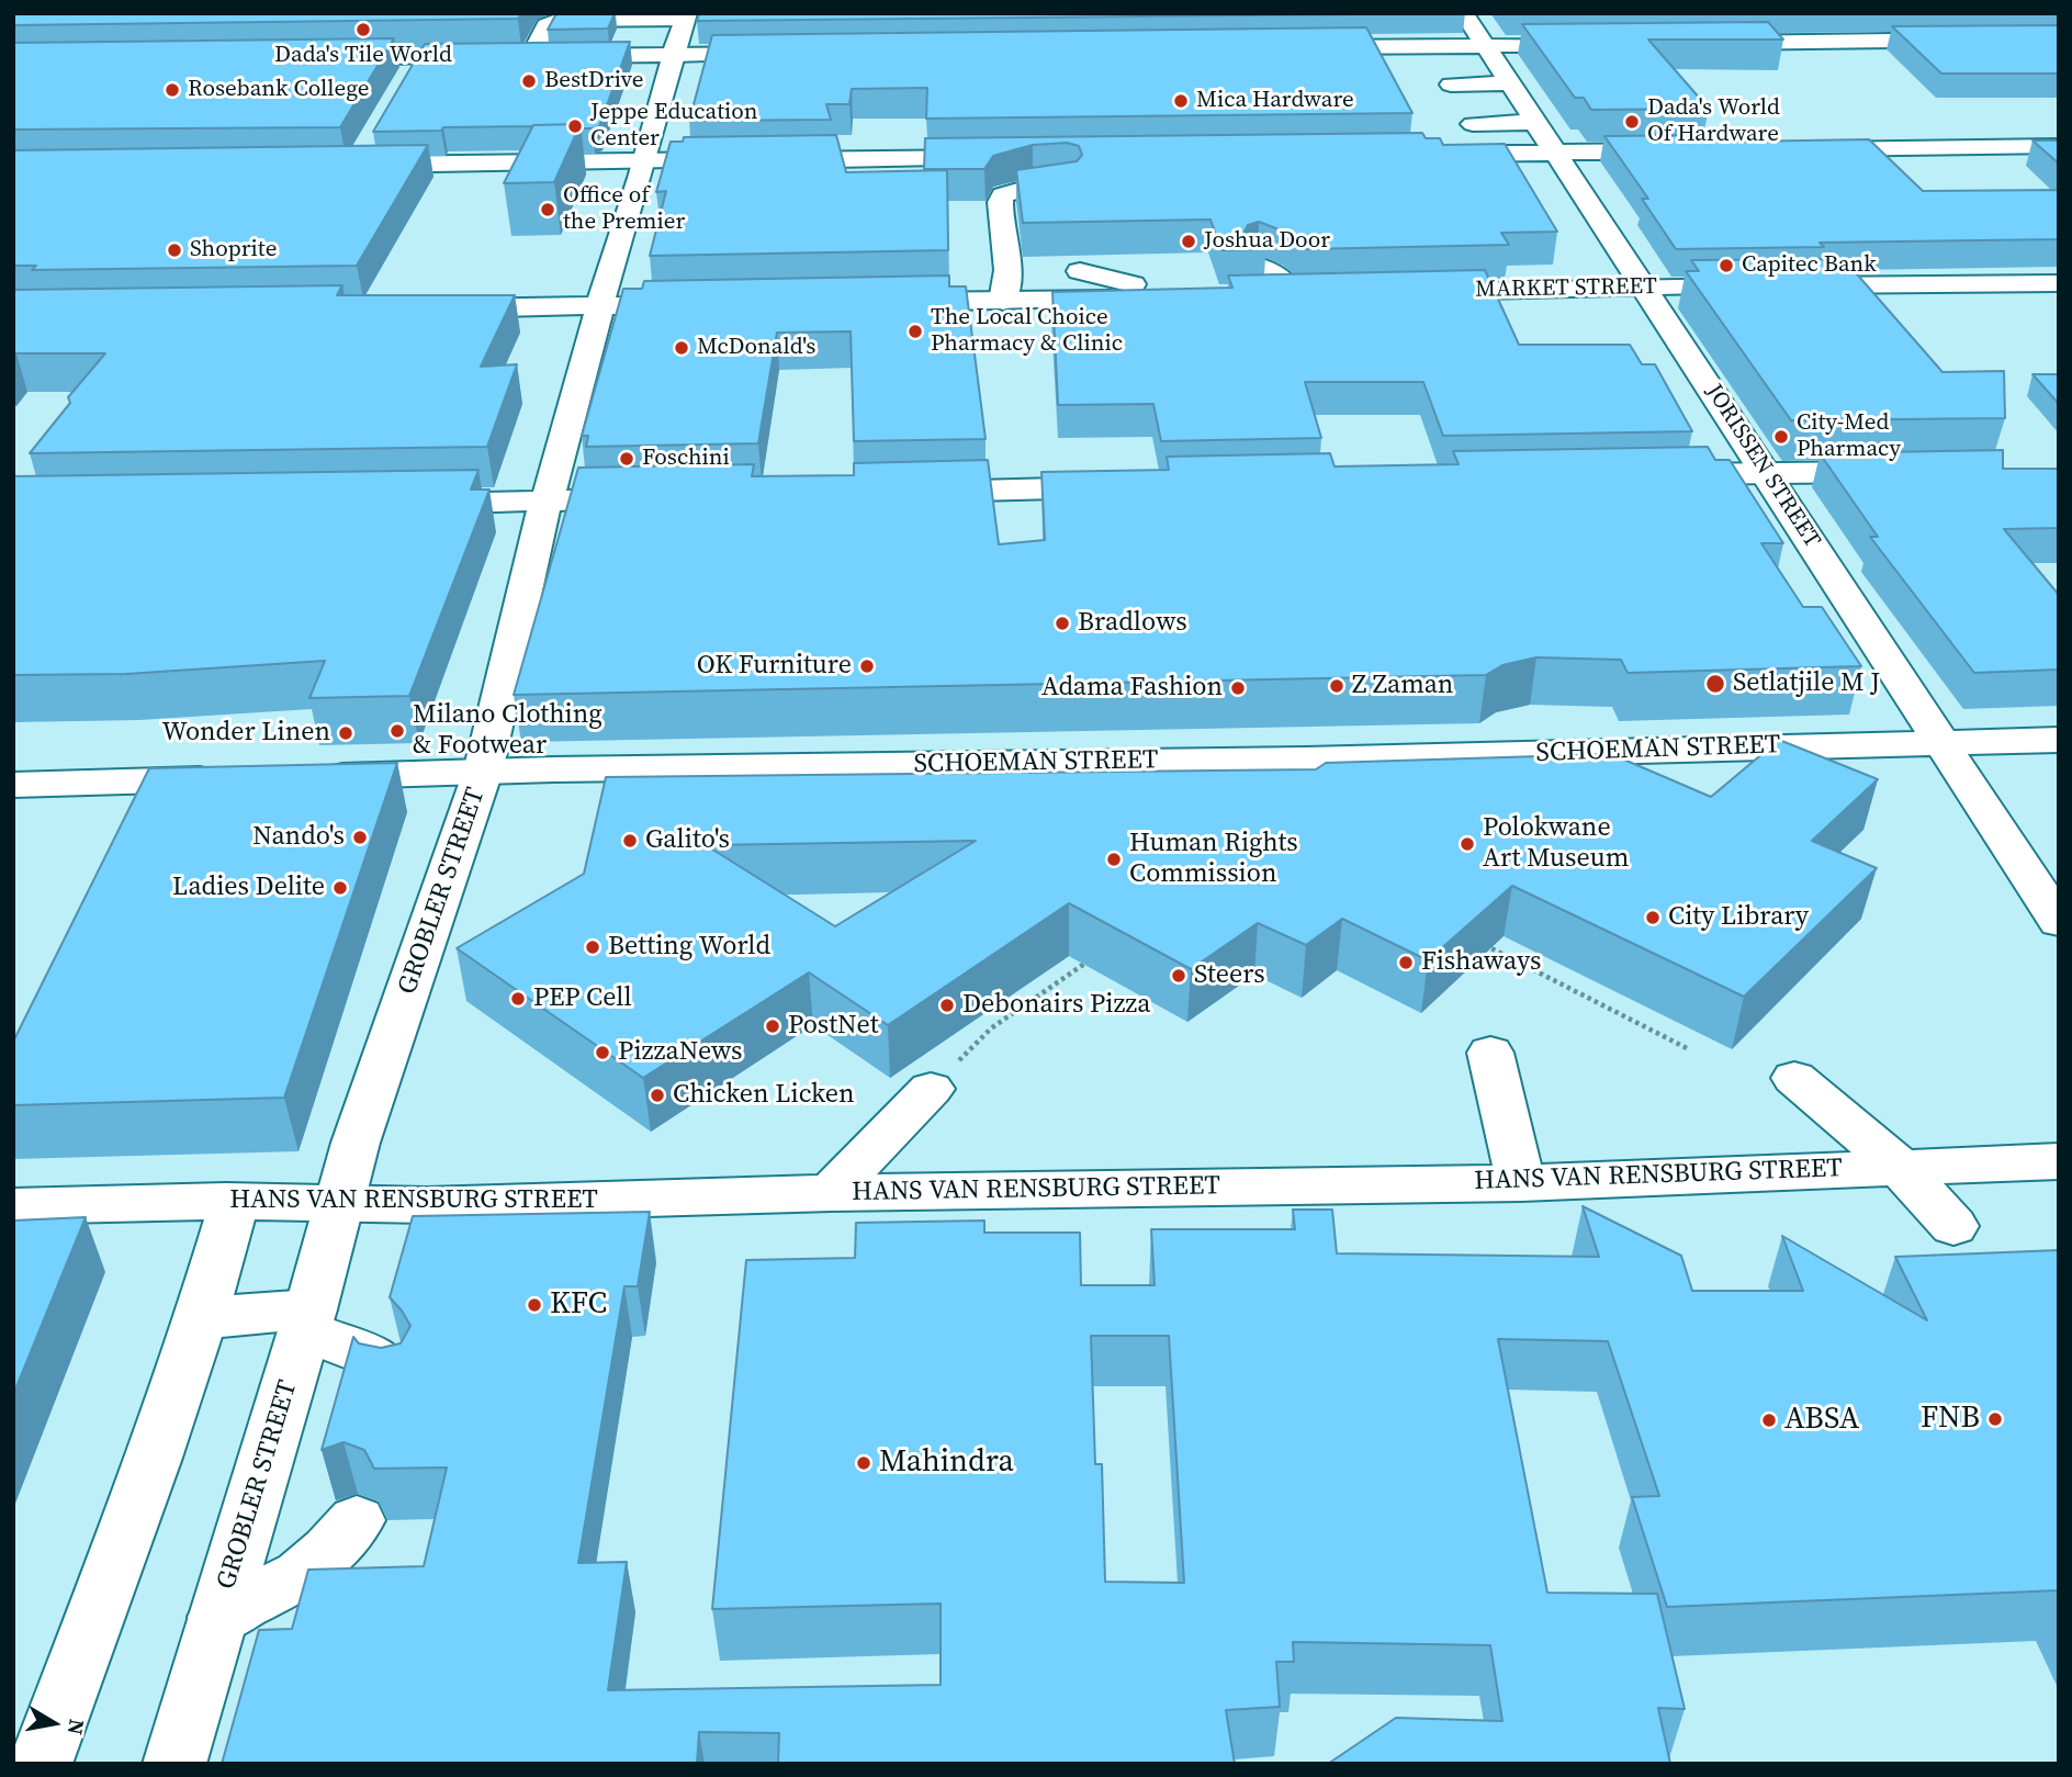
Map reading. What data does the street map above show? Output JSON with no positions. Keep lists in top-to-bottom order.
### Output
{
  "streets": {
    "main road": [
      "MARKET STREET",
      "JORISSEN STREET",
      "SCHOEMAN STREET",
      "GROBLER STREET",
      "HANS VAN RENSBURG STREET"
    ]
  },
  "crossings": [
    ["MARKET STREET", "JORISSEN STREET"],
    ["JORISSEN STREET", "SCHOEMAN STREET"],
    ["SCHOEMAN STREET", "GROBLER STREET"],
    ["GROBLER STREET", "HANS VAN RENSBURG STREET"]
  ],
  "places": [
    "Dada's Tile World",
    "BestDrive",
    "Rosebank College",
    "Mica Hardware",
    "Dada's World Of Hardware",
    "Jeppe Education Center",
    "Office of the Premier",
    "Joshua Door",
    "Shoprite",
    "Capitec Bank",
    "The Local Choice Pharmacy & Clinic",
    "McDonald's",
    "City-Med Pharmacy",
    "Foschini",
    "Bradlows",
    "OK Furniture",
    "Setlatjile M J",
    "Z Zaman",
    "Adama Fashion",
    "Milano Clothing & Footwear",
    "Wonder Linen",
    "Nando's",
    "Galito's",
    "Polokwane Art Museum",
    "Human Rights Commission",
    "Ladies Delite",
    "City Library",
    "Betting World",
    "Fishaways",
    "Steers",
    "PEP Cell",
    "Debonairs Pizza",
    "PostNet",
    "PizzaNews",
    "Chicken Licken",
    "KFC",
    "FNB",
    "ABSA",
    "Mahindra"
  ],
  "north": "right"
}
